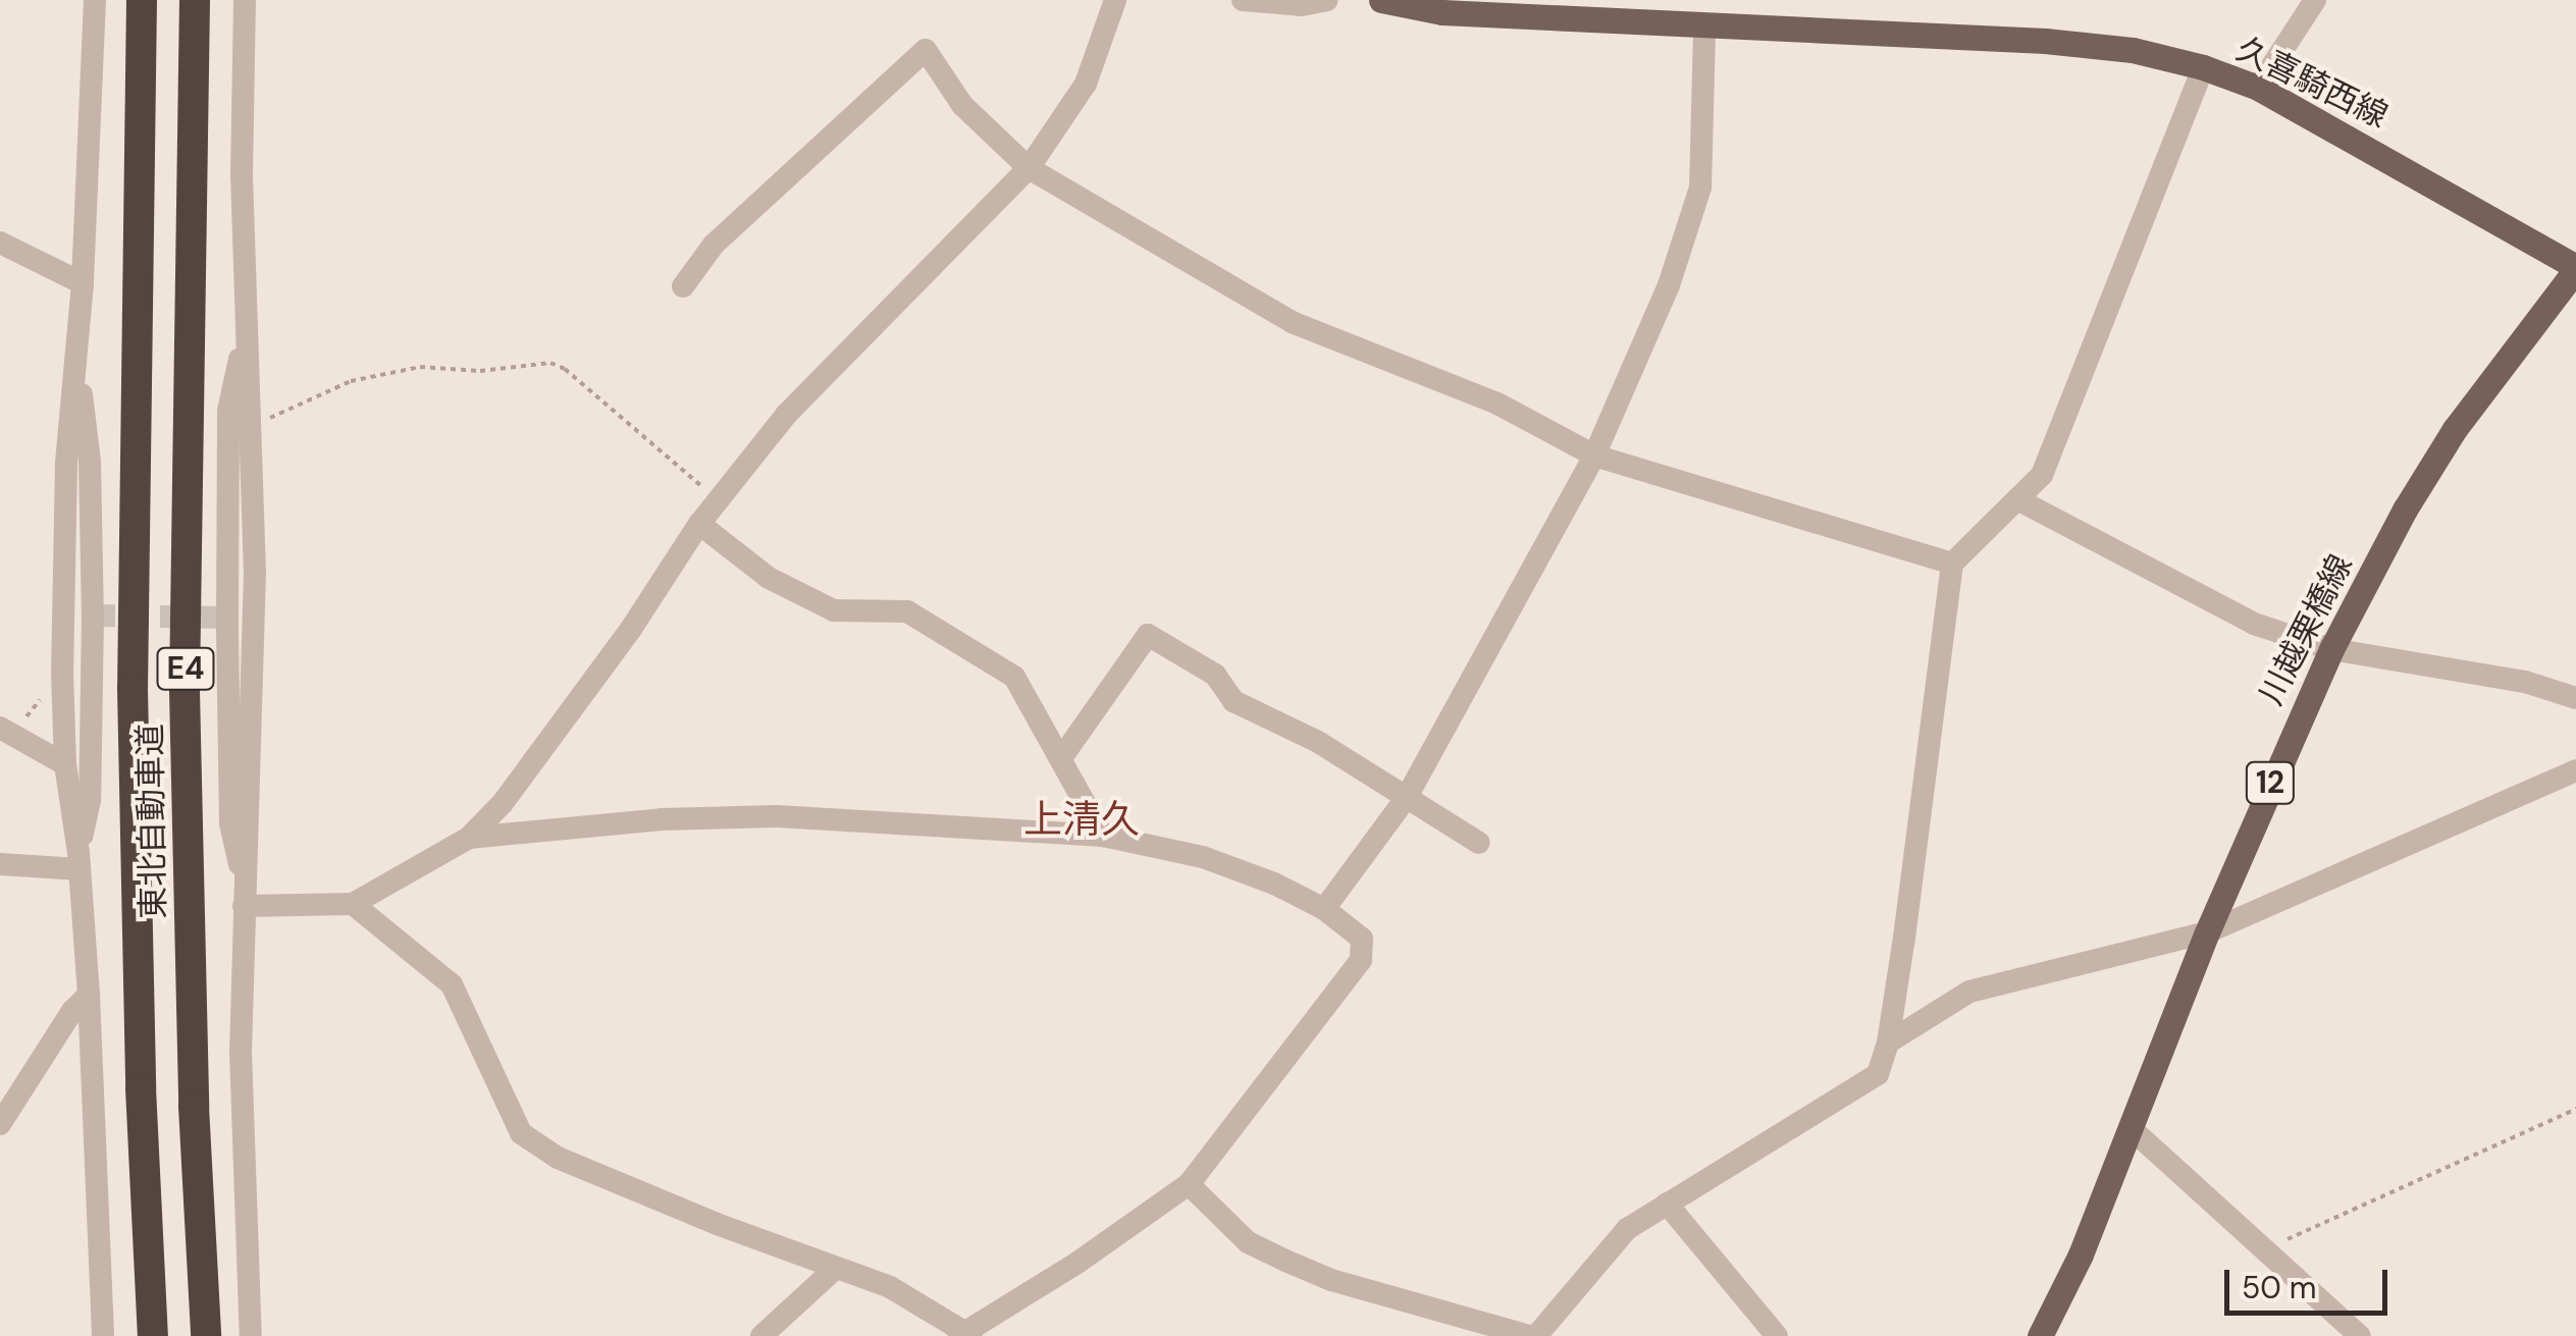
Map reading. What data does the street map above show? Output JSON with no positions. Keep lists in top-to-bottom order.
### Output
{
  "streets": {
    "highway": ["E4", "東北自動車道"],
    "main road": ["久喜騎西線", "川越栗橋線", "12"]
  },
  "crossings": [
    ["久喜騎西線", "川越栗橋線"]
  ],
  "districts": ["上清久"],
  "scale_bar": "50 m"
}
